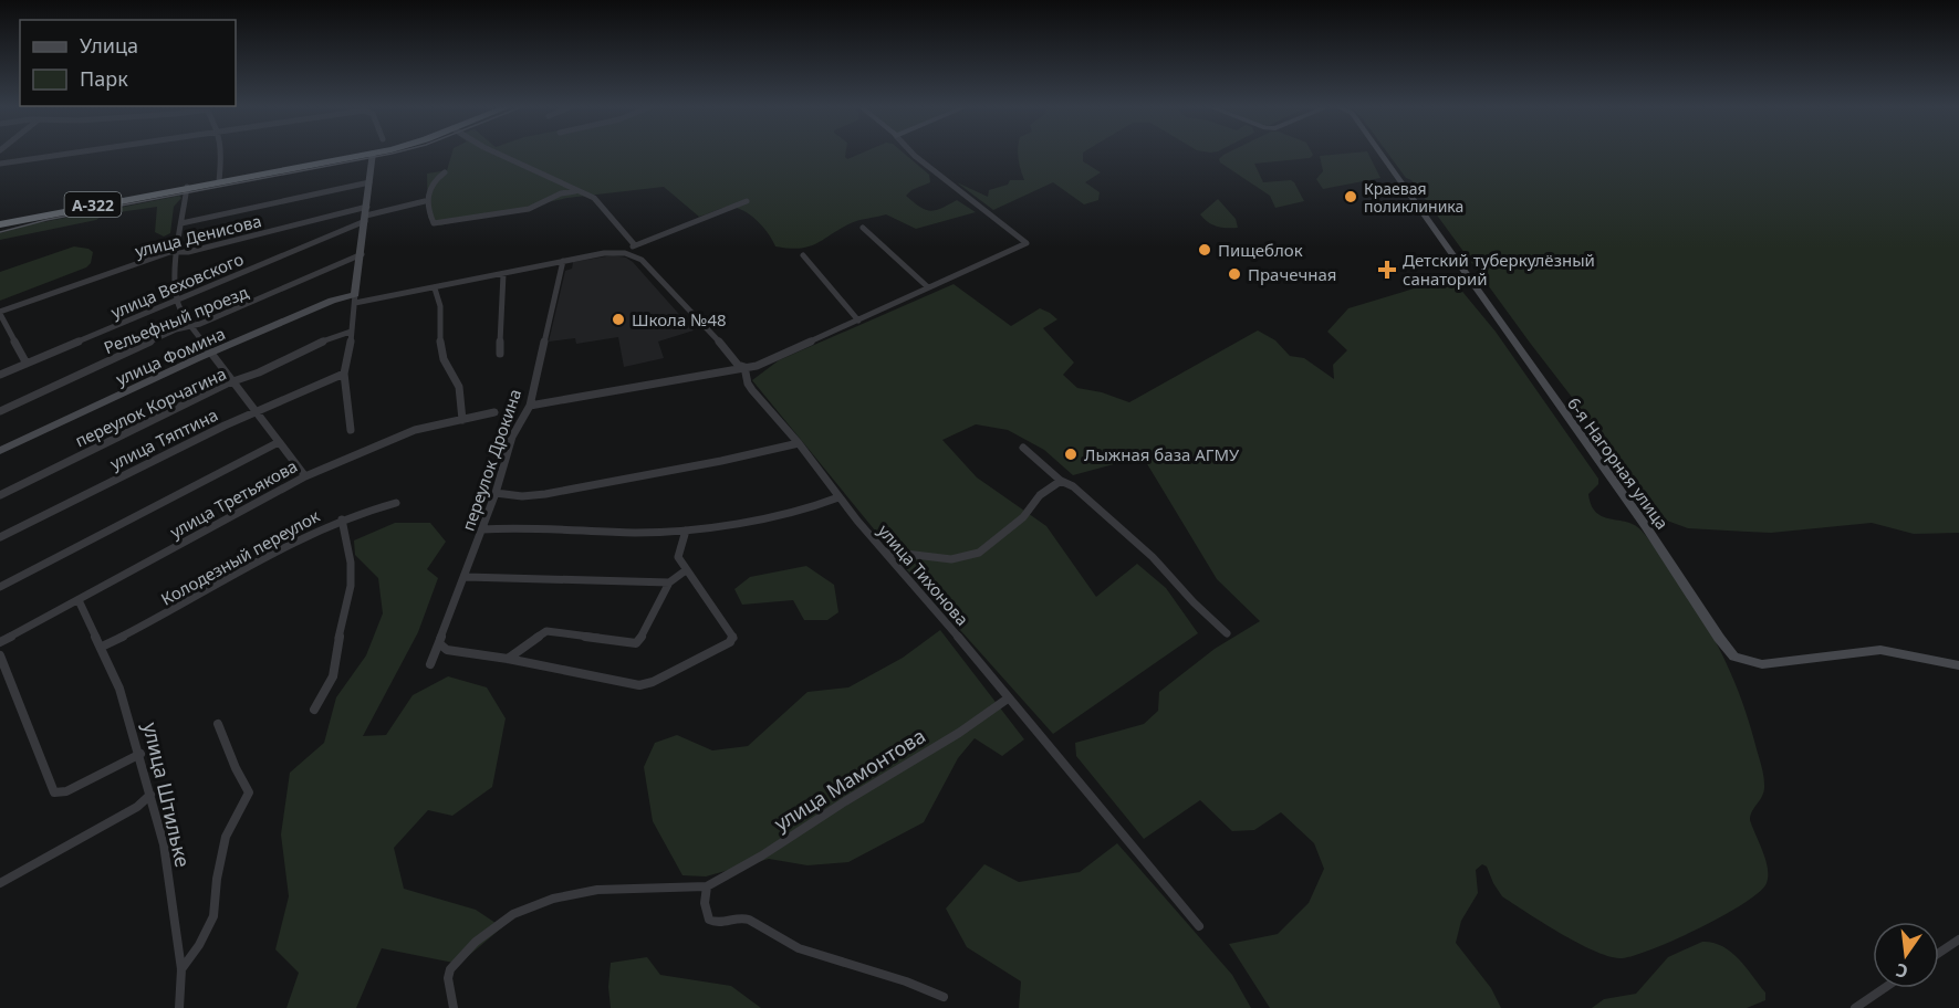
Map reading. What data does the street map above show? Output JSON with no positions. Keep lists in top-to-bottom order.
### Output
{
  "streets": {
    "highway": ["А-322"],
    "street": [
      "улица Денисова",
      "улица Веховского",
      "Рельефный проезд",
      "улица Фомина",
      "переулок Корчагина",
      "улица Тяптина",
      "переулок Дрокина",
      "6-я Нагорная улица",
      "улица Третьякова",
      "Колодезный переулок",
      "улица Тихонова",
      "улица Мамонтова",
      "улица Штильке"
    ]
  },
  "crossings": [
    ["улица Денисова", "улица Веховского"],
    ["улица Третьякова", "улица Штильке"],
    ["Колодезный переулок", "улица Штильке"],
    ["улица Тихонова", "улица Мамонтова"]
  ],
  "places": {
    "other": [
      "Краевая поликлиника",
      "Пищеблок",
      "Прачечная",
      "Школа №48",
      "Лыжная база АГМУ"
    ],
    "health": ["Детский туберкулёзный санаторий"]
  },
  "legend": ["Улица", "Парк"],
  "north": "bottom"
}
